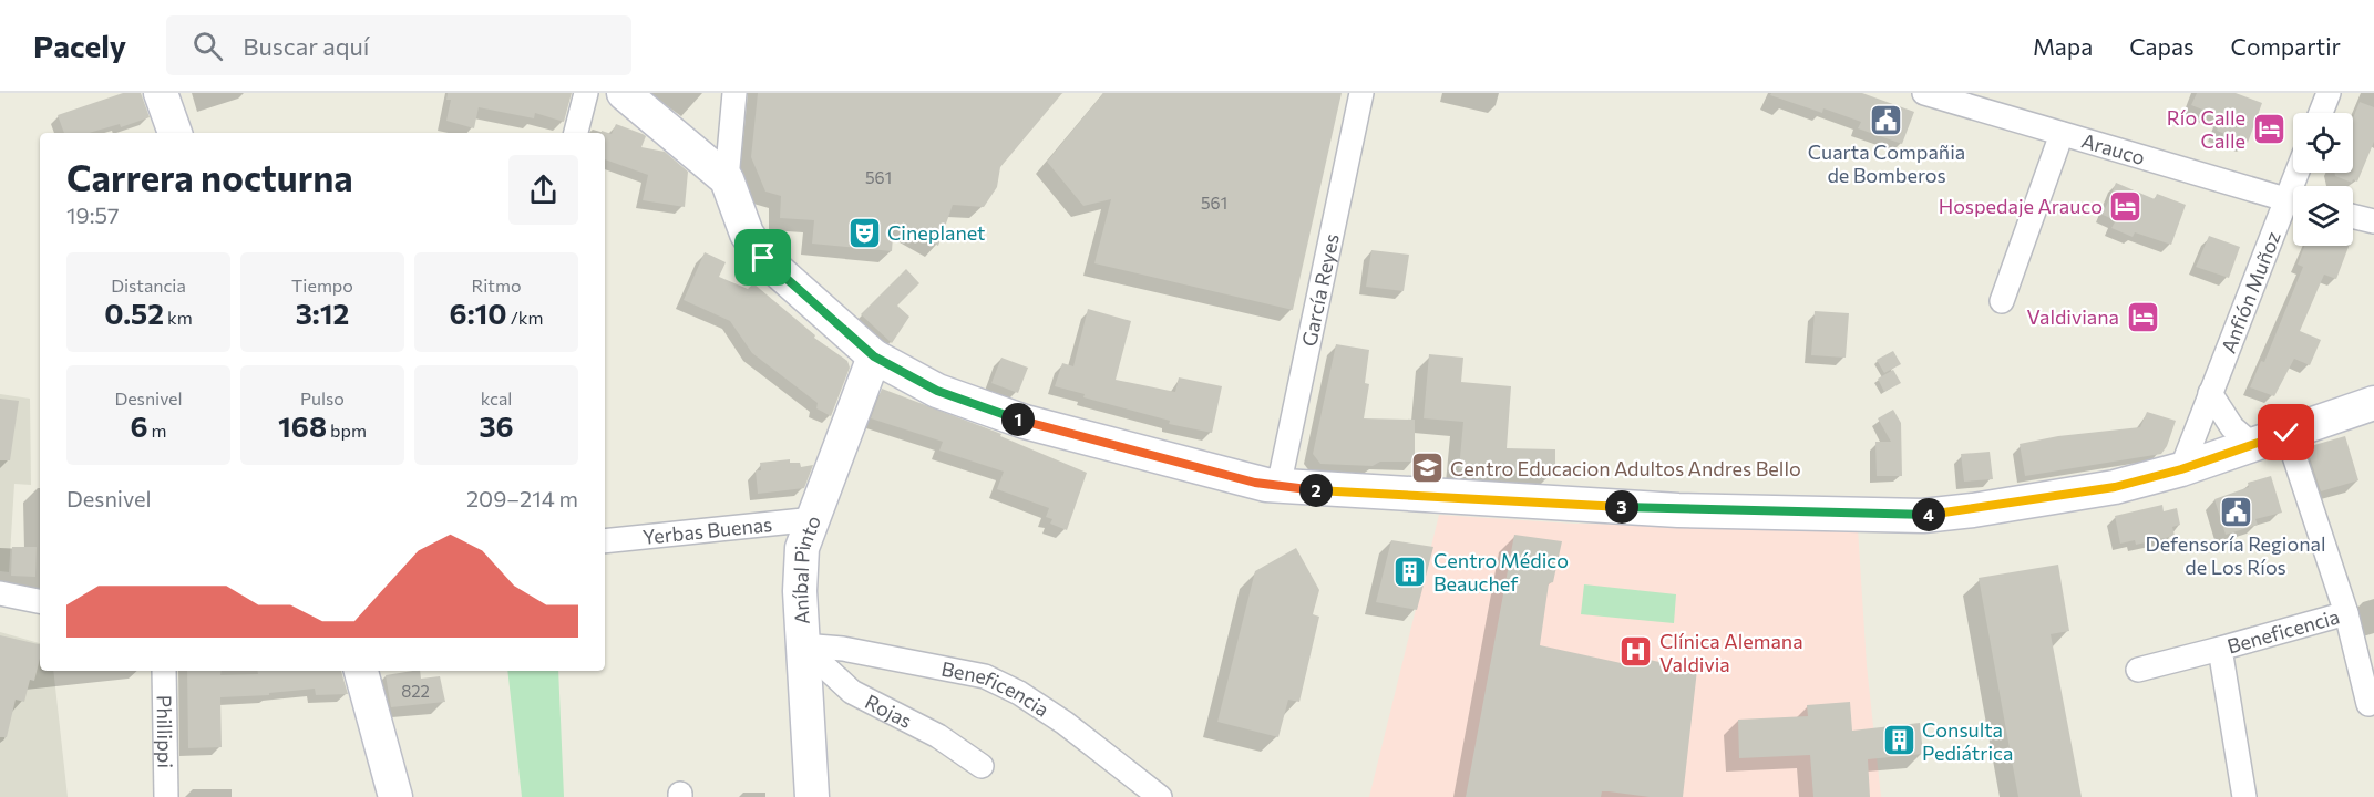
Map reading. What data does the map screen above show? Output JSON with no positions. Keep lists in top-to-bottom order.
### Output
{
  "streets": {
    "main road": ["Aníbal Pinto"],
    "street": [
      "Arauco",
      "García Reyes",
      "Anfión Muñoz",
      "Yerbas Buenas",
      "Beneficencia",
      "Rojas",
      "Phillippi"
    ]
  },
  "crossings": [
    ["Yerbas Buenas", "Aníbal Pinto"],
    ["Aníbal Pinto", "Beneficencia"],
    ["Aníbal Pinto", "Rojas"],
    ["Beneficencia", "Rojas"]
  ],
  "places": {
    "public building": ["Cuarta Compañia de Bomberos", "Defensoría Regional de Los Ríos"],
    "hotel": ["Río Calle Calle", "Hospedaje Arauco", "Valdiviana"],
    "theatre": ["Cineplanet"],
    "school or university": ["Centro Educacion Adultos Andres Bello"],
    "building": ["Centro Médico Beauchef", "Consulta Pediátrica"],
    "hospital": ["Clínica Alemana Valdivia"]
  },
  "house_numbers": ["561", "561", "822"],
  "page": {
    "header": "Pacely",
    "search": "Buscar aquí",
    "nav": ["Mapa", "Capas", "Compartir"],
    "heading": ["Carrera nocturna", "19:57"],
    "stats": [
      ["Distancia", "0.52 km"],
      ["Tiempo", "3:12"],
      ["Ritmo", "6:10 /km"],
      ["Desnivel", "6 m"],
      ["Pulso", "168 bpm"],
      ["kcal", "36"]
    ],
    "pins": [
      "1",
      "2",
      "3",
      "4"
    ],
    "chart": ["Desnivel", "209–214 m"]
  }
}
